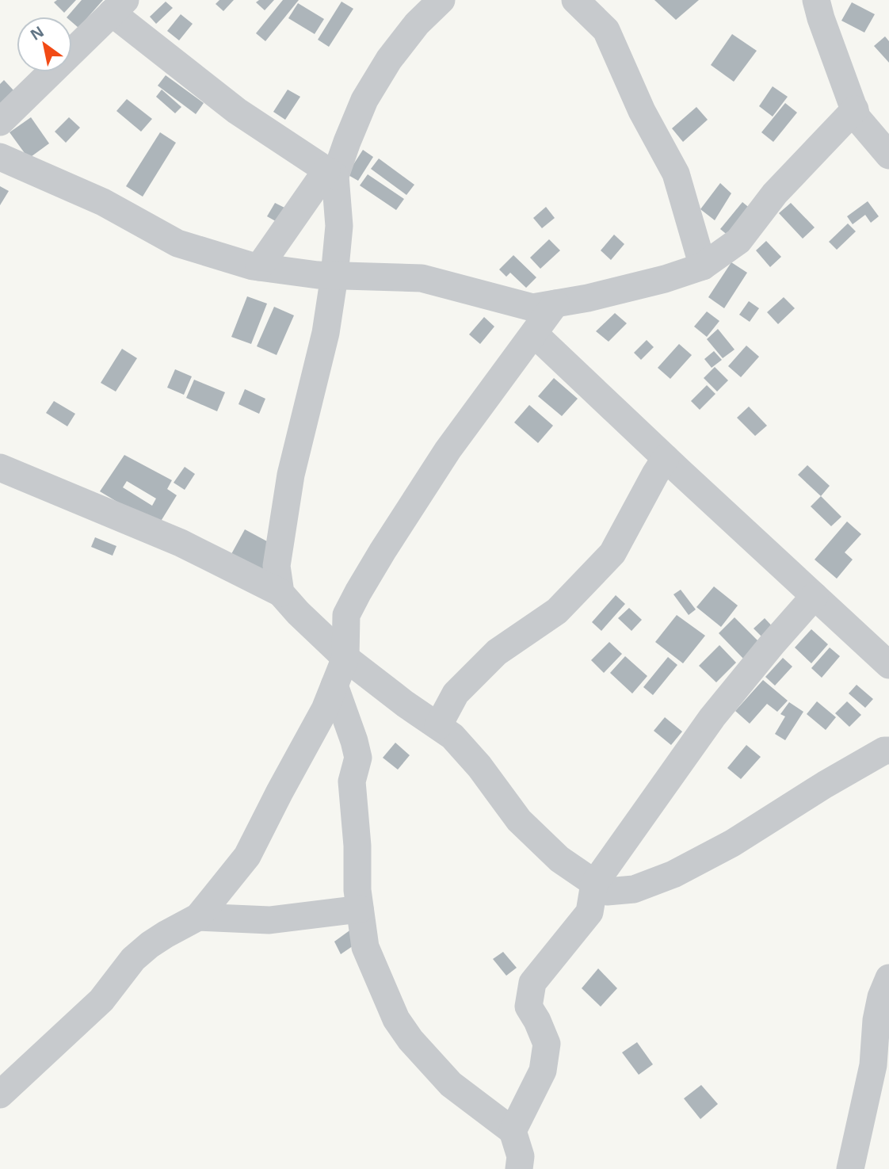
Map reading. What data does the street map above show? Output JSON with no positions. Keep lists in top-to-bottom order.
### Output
{
  "north": "top left"
}
